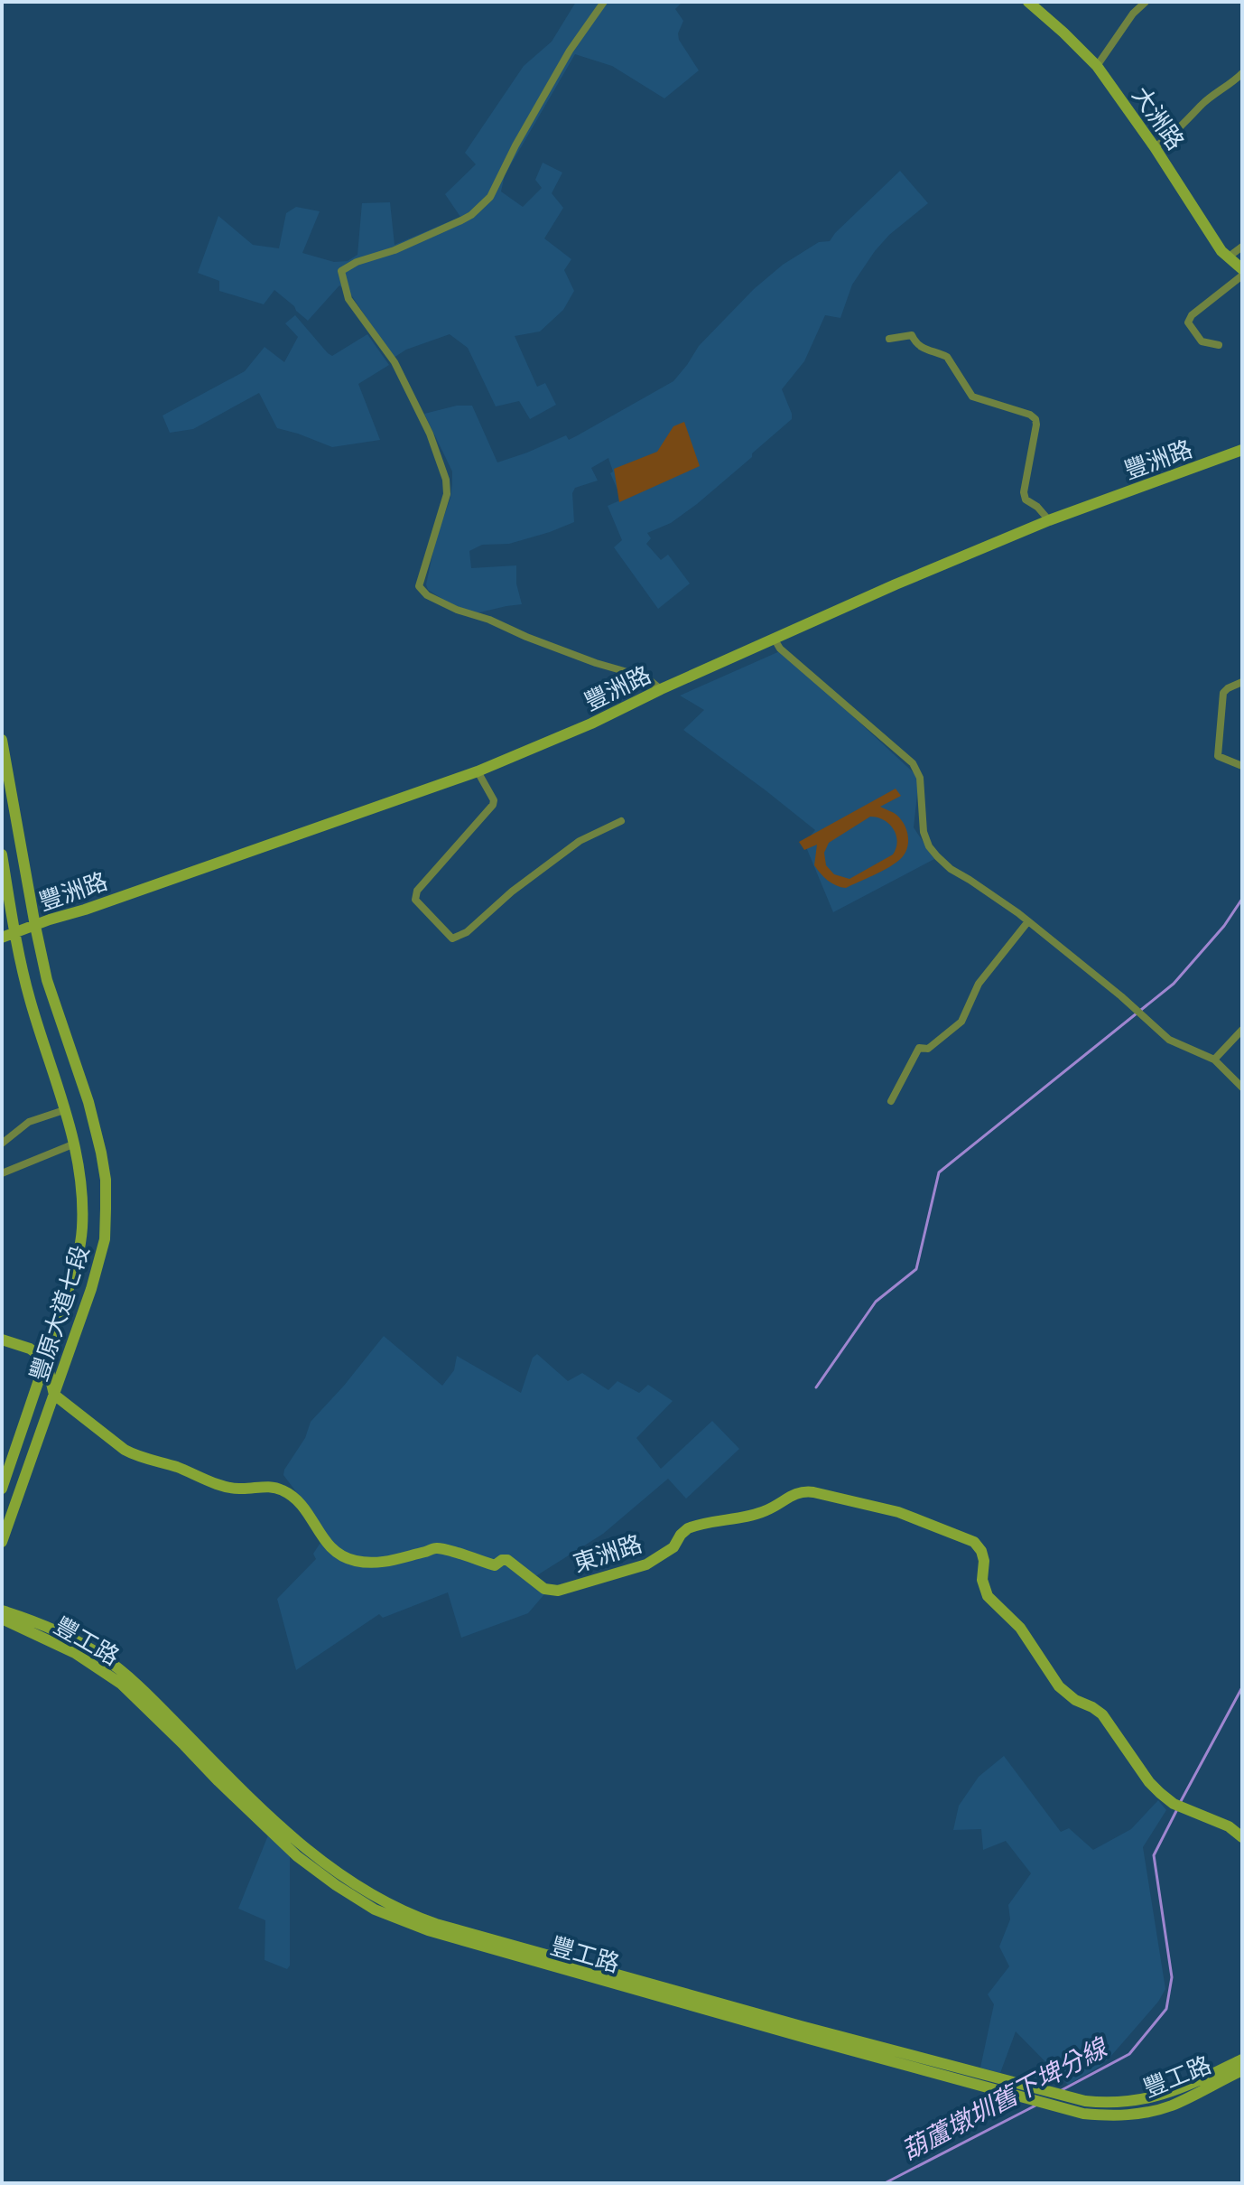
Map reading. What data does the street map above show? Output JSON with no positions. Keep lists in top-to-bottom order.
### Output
{
  "streets": {
    "street": [
      "大洲路",
      "豐洲路",
      "豐原大道七段",
      "東洲路",
      "豐工路"
    ]
  },
  "crossings": [
    ["豐洲路", "豐原大道七段"],
    ["豐原大道七段", "東洲路"]
  ],
  "water": ["葫蘆墩圳舊下埤分線"]
}
